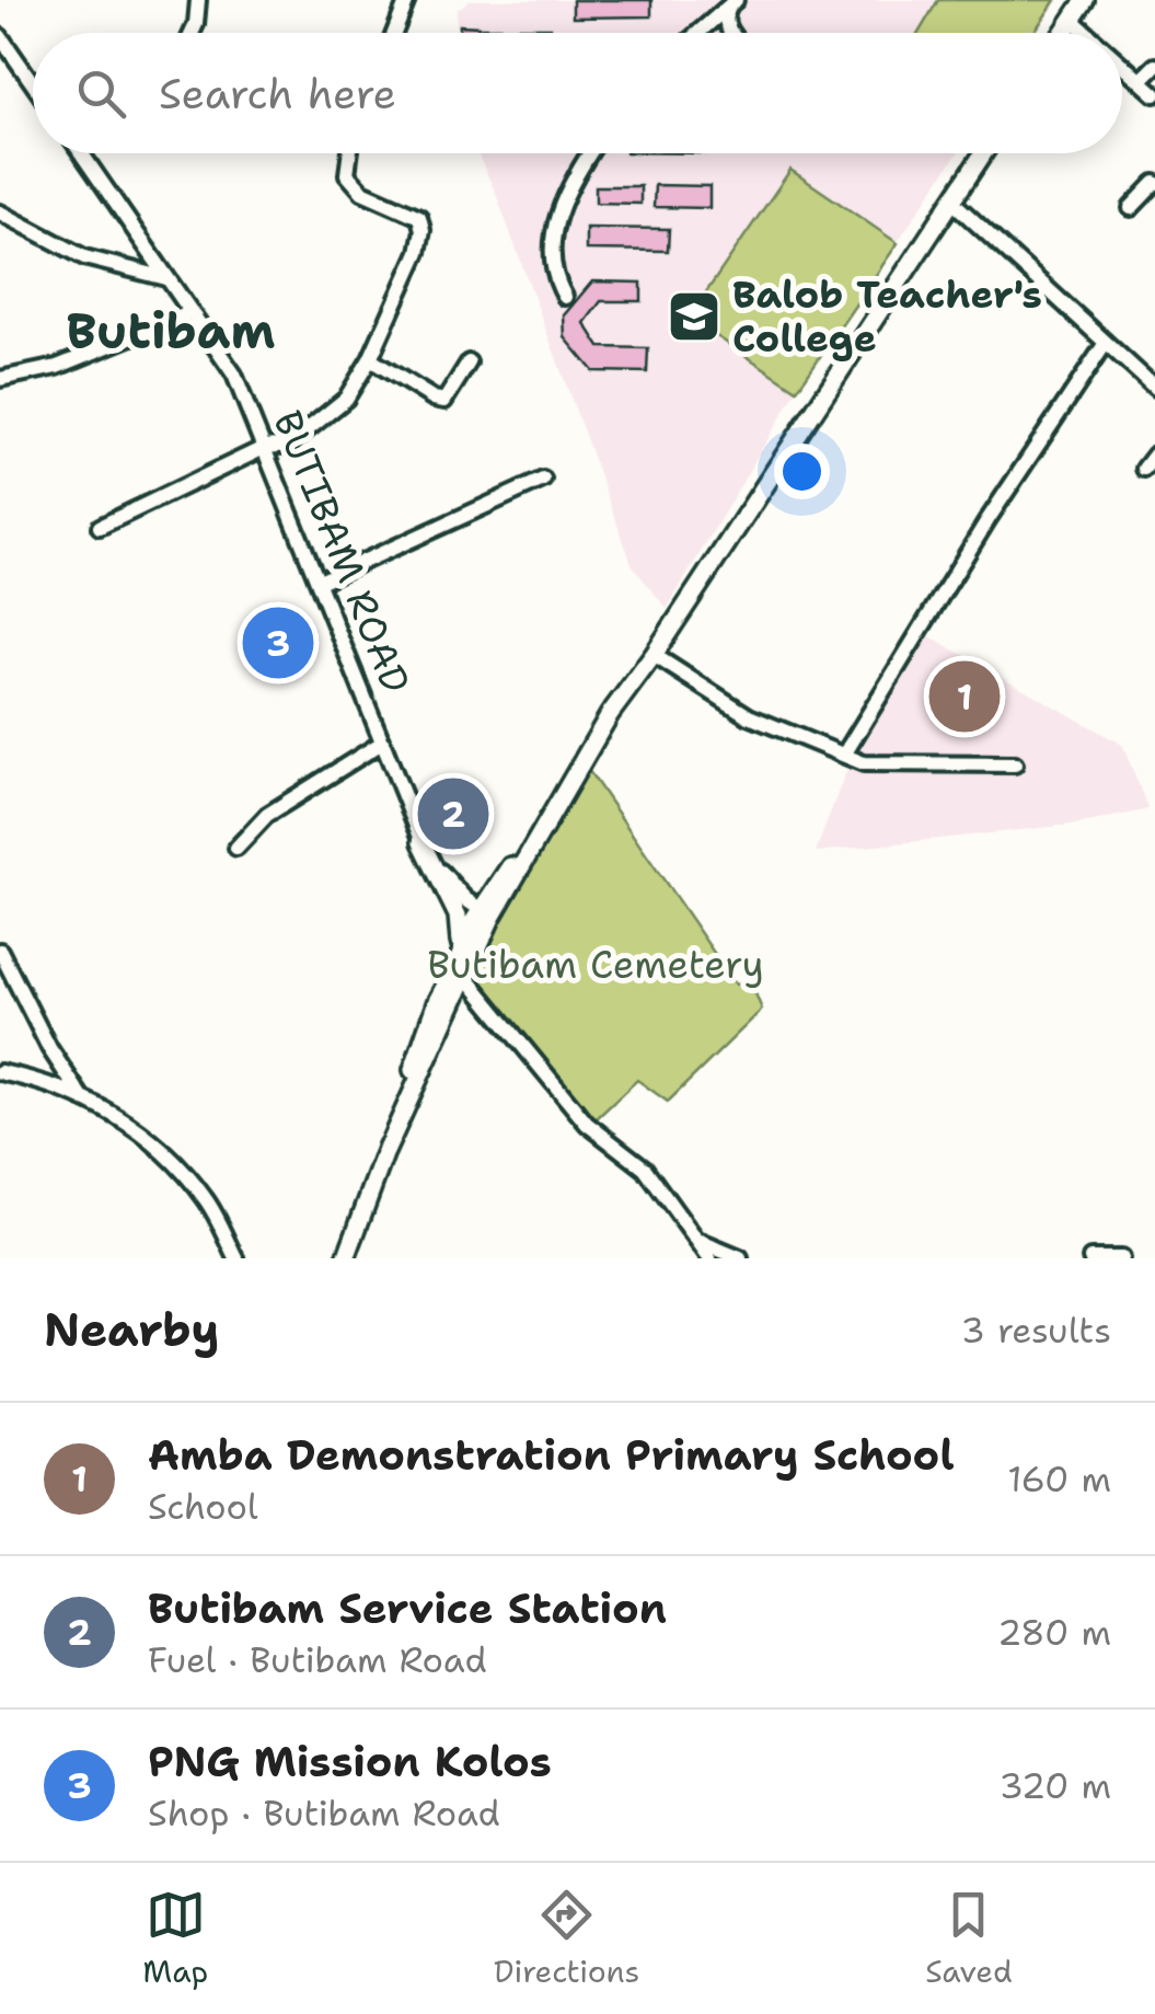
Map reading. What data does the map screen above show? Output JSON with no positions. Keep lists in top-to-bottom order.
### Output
{
  "streets": {
    "street": ["BUTIBAM ROAD"]
  },
  "districts": ["Butibam"],
  "parks": ["Butibam Cemetery"],
  "places": {
    "school or university": ["Balob Teacher's College"]
  },
  "page": {
    "search": "Search here",
    "pins": ["3", "1", "2"],
    "heading": ["Nearby", "3 results"],
    "list": [
      {
        "mark": "1",
        "name": "Amba Demonstration Primary School",
        "note": "School",
        "value": "160 m"
      },
      {
        "mark": "2",
        "name": "Butibam Service Station",
        "note": "Fuel · Butibam Road",
        "value": "280 m"
      },
      {
        "mark": "3",
        "name": "PNG Mission Kolos",
        "note": "Shop · Butibam Road",
        "value": "320 m"
      }
    ],
    "nav": ["Map", "Directions", "Saved"]
  }
}
